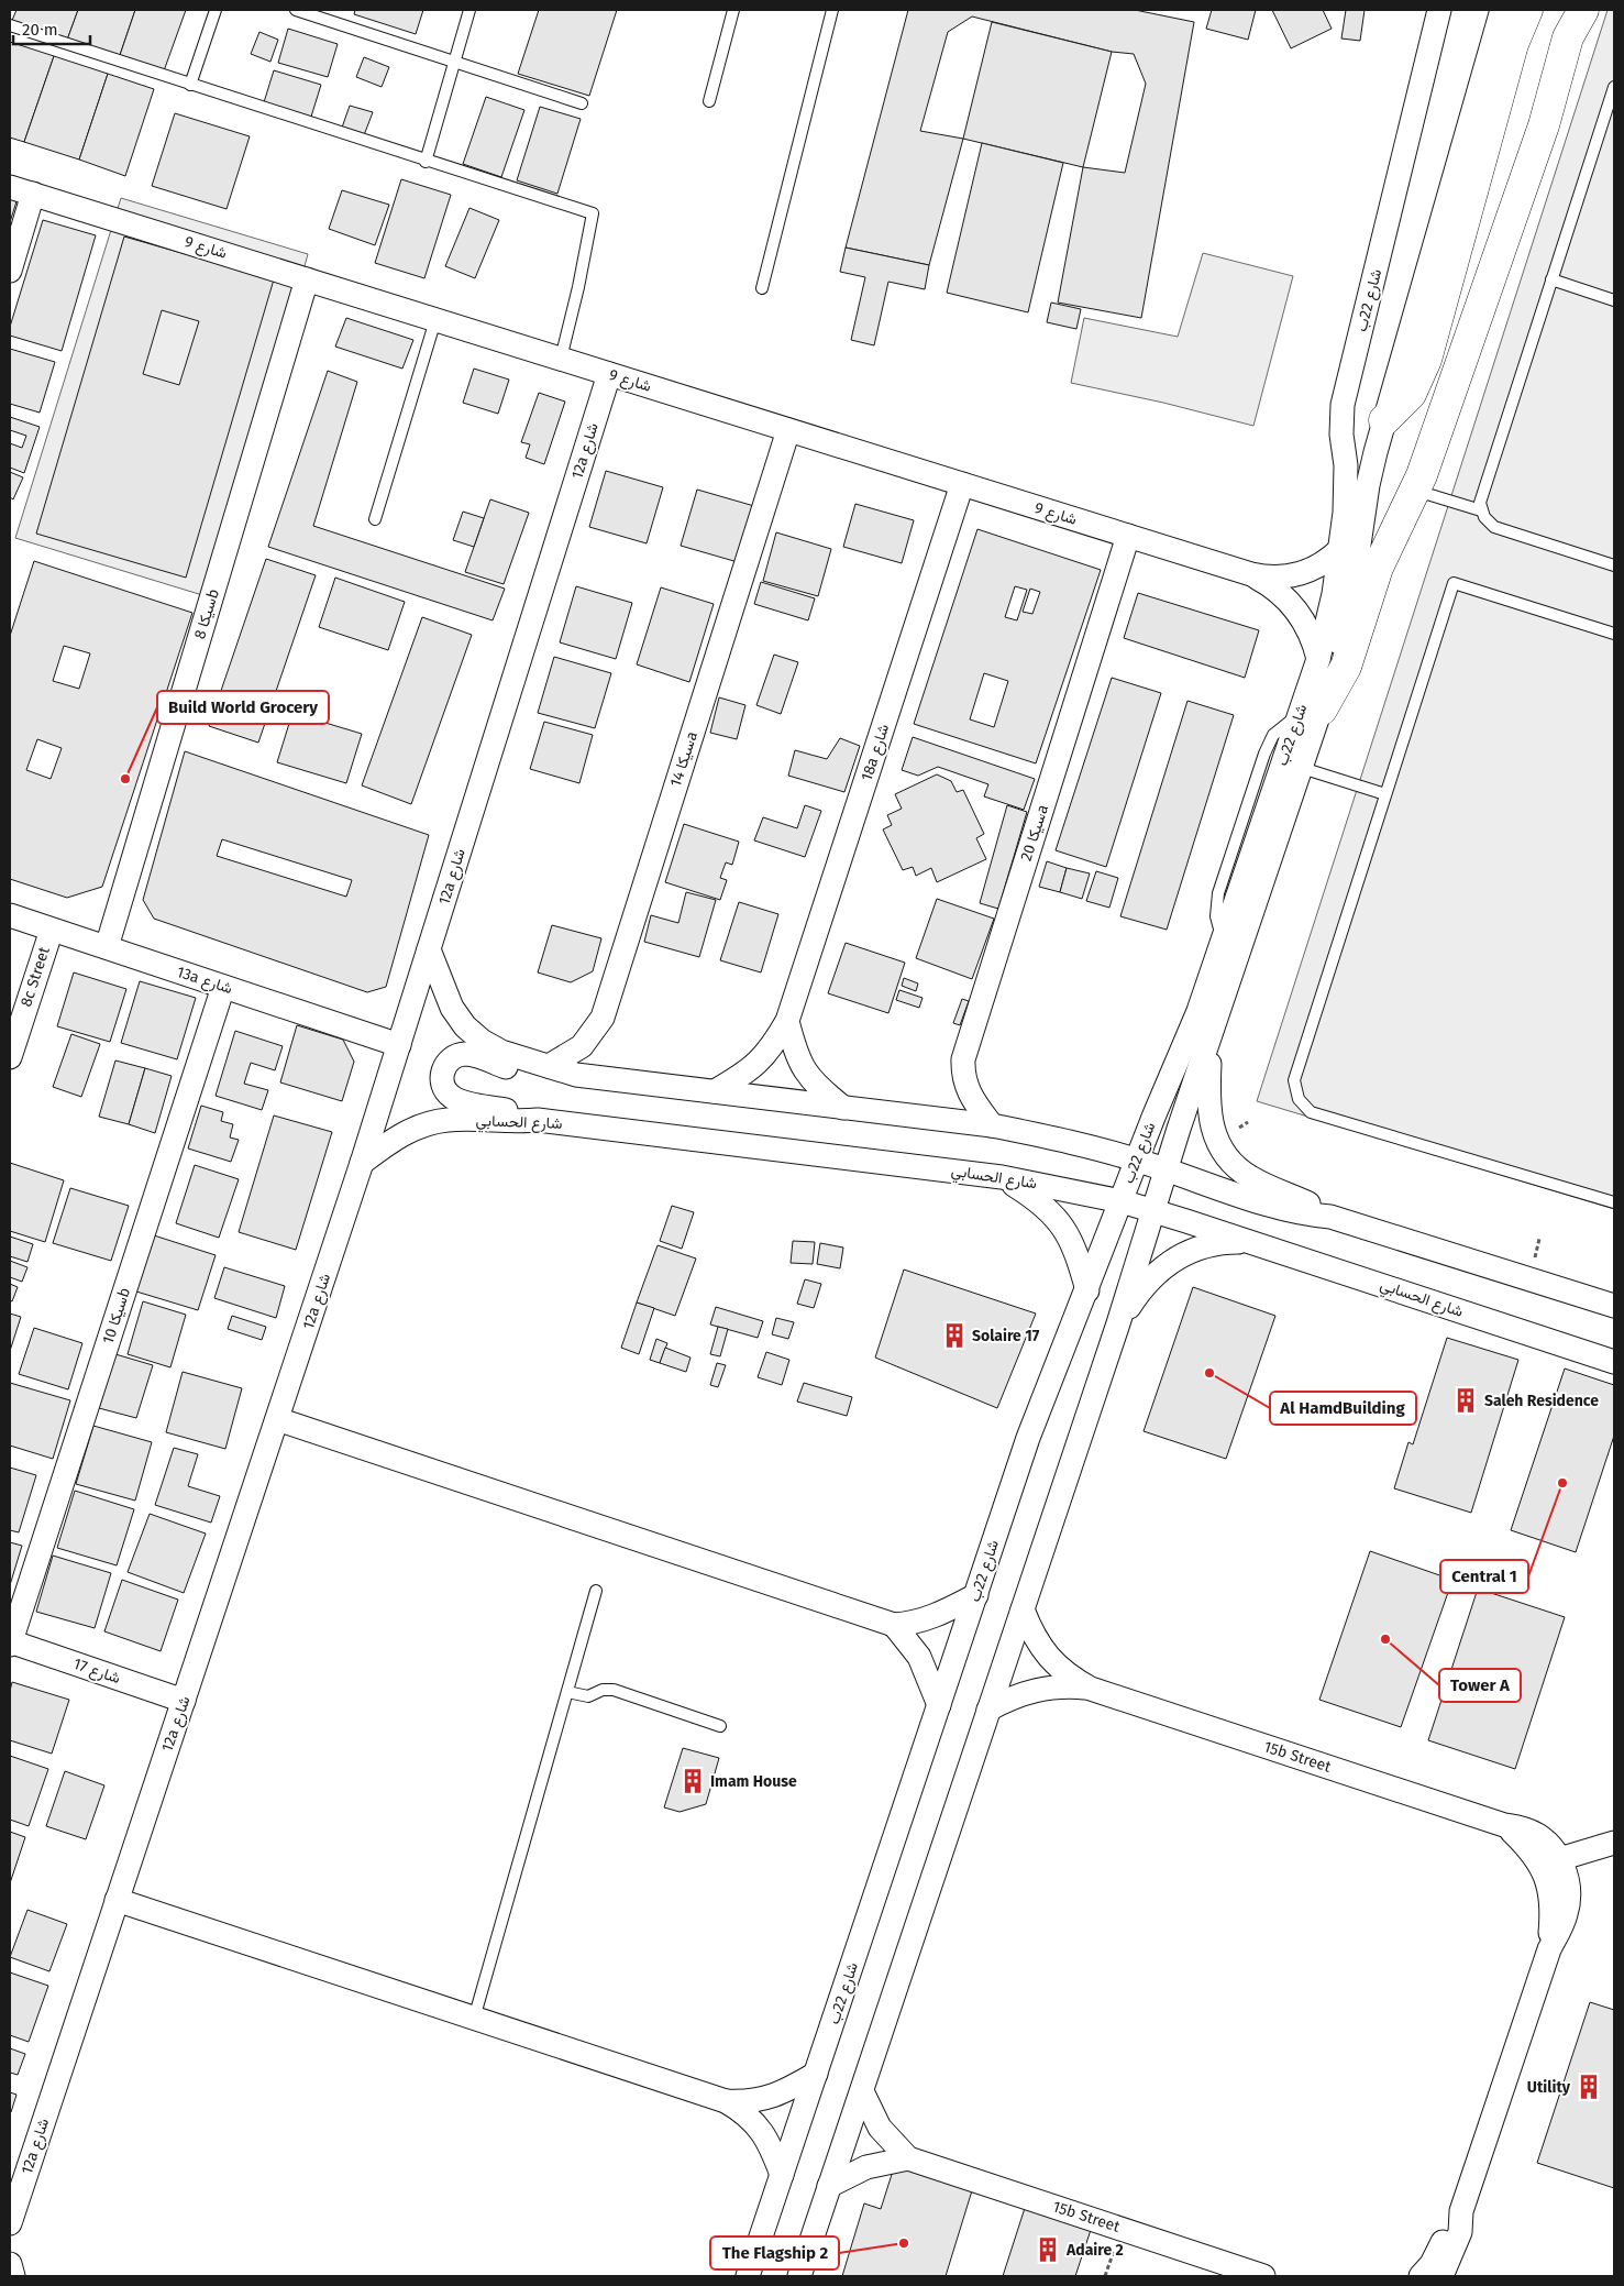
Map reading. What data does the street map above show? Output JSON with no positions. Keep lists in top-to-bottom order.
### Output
{
  "streets": {
    "street": [
      "شارع 9",
      "شارع 22ب",
      "12a شارع",
      "سيكا 8b",
      "18a شارع",
      "سيكا 14a",
      "سيكا 20a",
      "8c Street",
      "13a شارع",
      "شارع الحسابي",
      "سيكا 10b",
      "شارع 17",
      "15b Street"
    ]
  },
  "crossings": [
    ["شارع 9", "شارع 22ب"],
    ["شارع 9", "12a شارع"],
    ["شارع 9", "سيكا 8b"],
    ["شارع 9", "18a شارع"],
    ["شارع 9", "سيكا 14a"],
    ["شارع 9", "سيكا 20a"],
    ["شارع 22ب", "شارع الحسابي"],
    ["شارع 22ب", "15b Street"],
    ["12a شارع", "13a شارع"],
    ["12a شارع", "شارع الحسابي"],
    ["12a شارع", "شارع 17"],
    ["سيكا 8b", "13a شارع"],
    ["8c Street", "13a شارع"],
    ["13a شارع", "سيكا 10b"],
    ["سيكا 10b", "شارع 17"]
  ],
  "places": {
    "other": [
      "Build World Grocery",
      "Al HamdBuilding",
      "Central 1",
      "Tower A",
      "The Flagship 2"
    ],
    "building": [
      "Solaire 17",
      "Saleh Residence",
      "Imam House",
      "Utility",
      "Adaire 2"
    ]
  },
  "scale_bar": "20 m"
}
